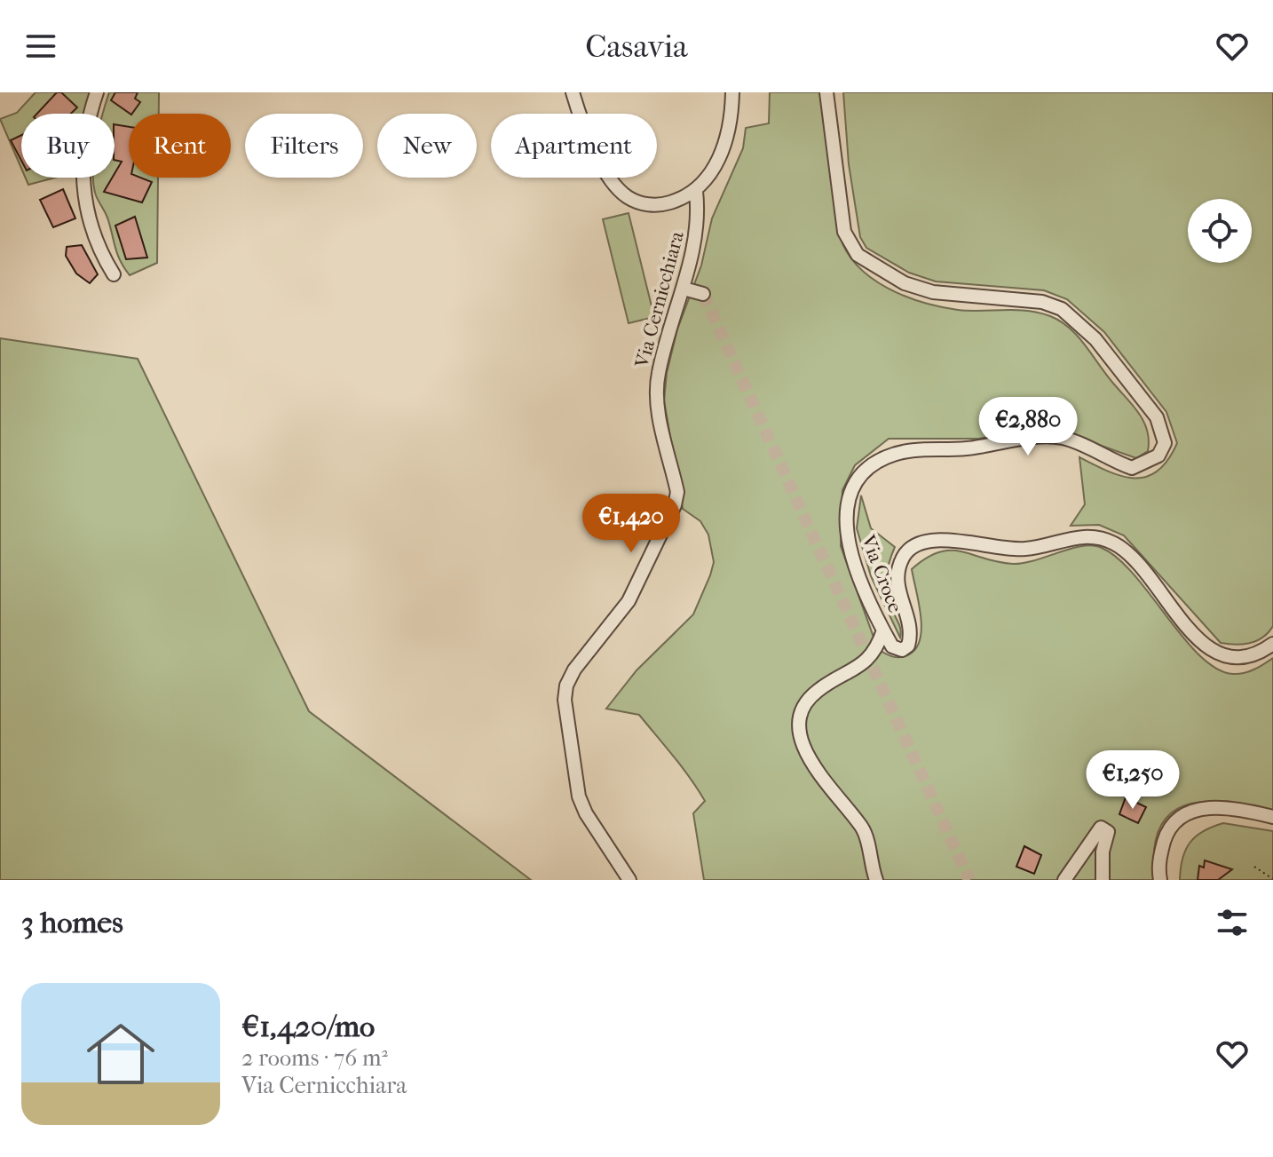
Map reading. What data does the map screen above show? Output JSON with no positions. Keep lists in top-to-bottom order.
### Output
{
  "streets": {
    "street": ["Via Cernicchiara", "Via Croce"]
  },
  "page": {
    "header": "Casavia",
    "chip": [
      "Buy",
      "Rent",
      "Filters",
      "New",
      "Apartment"
    ],
    "price": ["€2,880", "€1,420", "€1,250"],
    "heading": "3 homes",
    "list": [
      {
        "name": "€1,420/mo",
        "note": "2 rooms · 76 m² · Via Cernicchiara"
      }
    ]
  }
}
